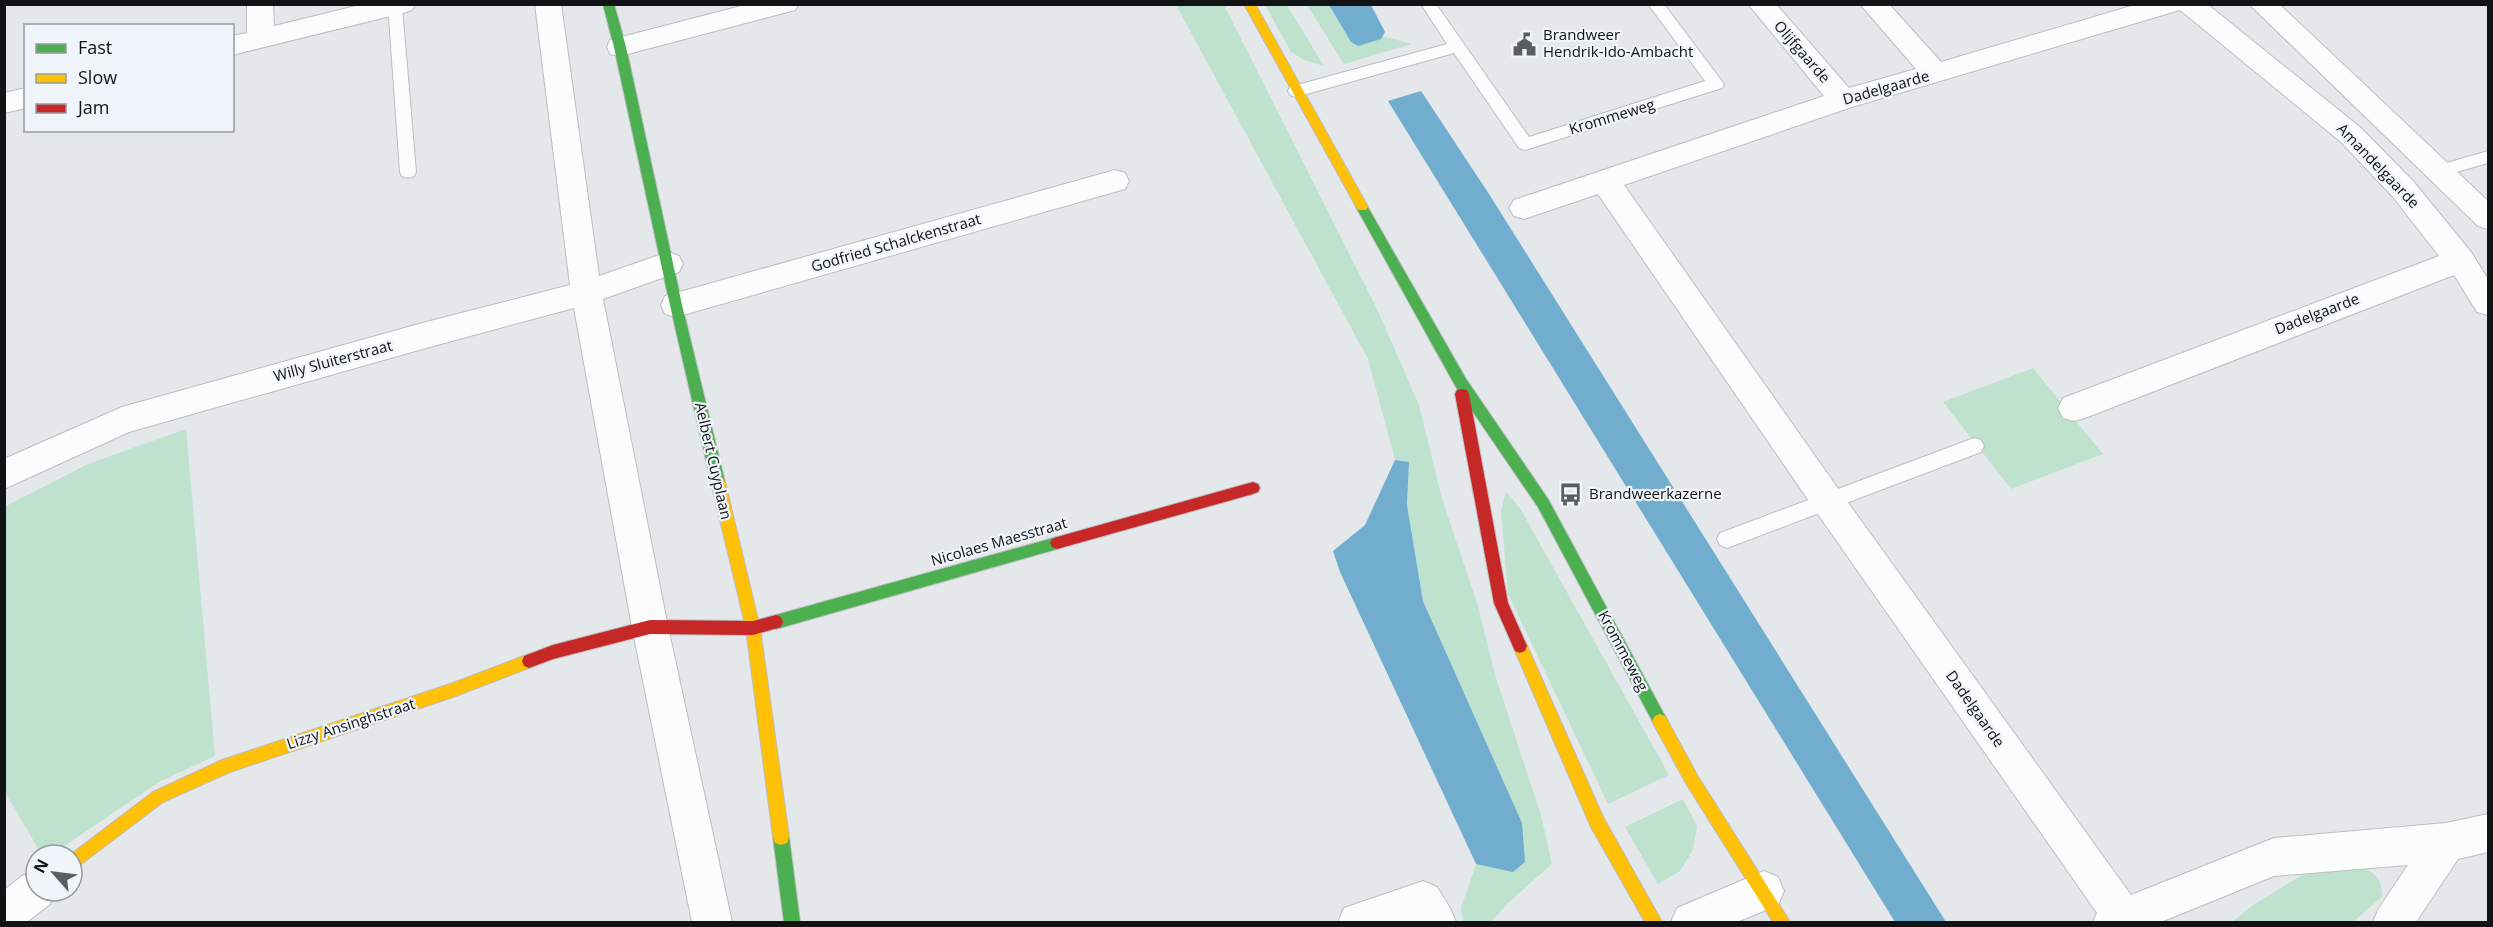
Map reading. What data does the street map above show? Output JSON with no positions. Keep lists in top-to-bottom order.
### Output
{
  "streets": {
    "street": [
      "Olijfgaarde",
      "Dadelgaarde",
      "Krommeweg",
      "Amandelgaarde",
      "Godfried Schalckenstraat",
      "Willy Sluiterstraat",
      "Aelbert Cuyplaan",
      "Nicolaes Maesstraat",
      "Lizzy Ansinghstraat"
    ]
  },
  "crossings": [
    ["Olijfgaarde", "Dadelgaarde"],
    ["Dadelgaarde", "Amandelgaarde"],
    ["Godfried Schalckenstraat", "Aelbert Cuyplaan"],
    ["Willy Sluiterstraat", "Aelbert Cuyplaan"],
    ["Aelbert Cuyplaan", "Nicolaes Maesstraat"],
    ["Nicolaes Maesstraat", "Lizzy Ansinghstraat"]
  ],
  "places": {
    "public building": ["Brandweer Hendrik-Ido-Ambacht"],
    "bus stop": ["Brandweerkazerne"]
  },
  "legend": ["Fast", "Slow", "Jam"],
  "north": "top left"
}
